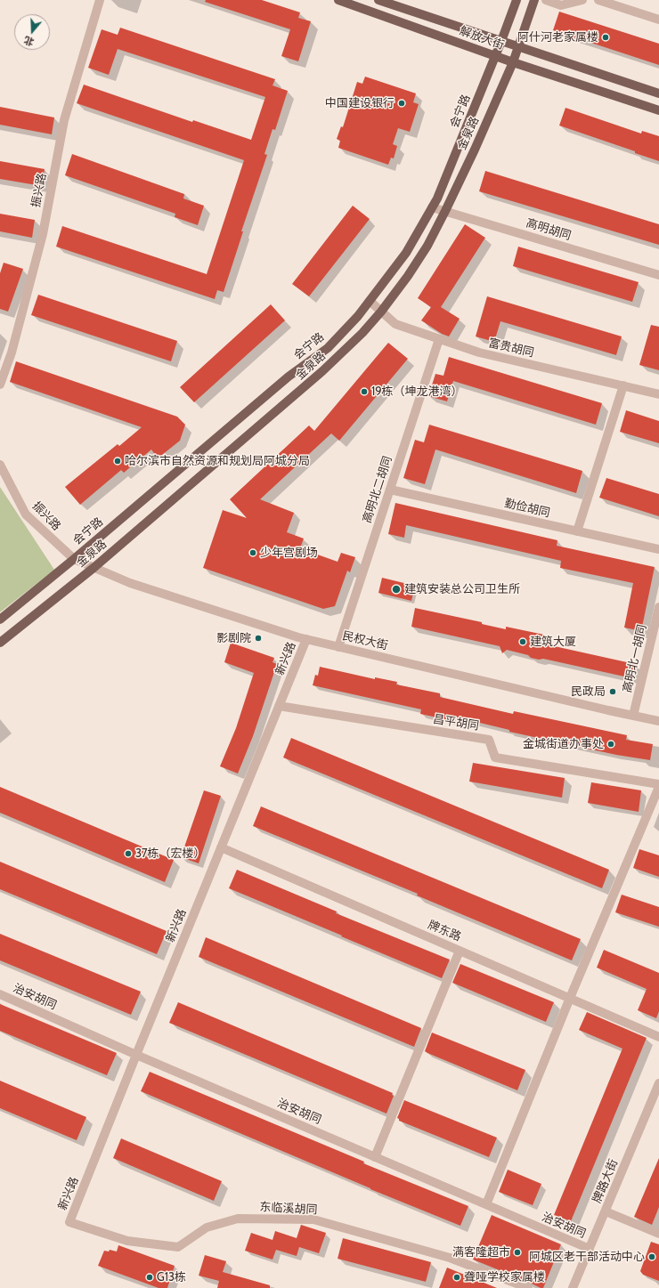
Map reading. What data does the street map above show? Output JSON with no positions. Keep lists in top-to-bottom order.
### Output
{
  "streets": {
    "main road": ["解放大街", "会宁路", "金泉路"],
    "street": [
      "振兴路",
      "高明胡同",
      "富贵胡同",
      "高明北二胡同",
      "勤俭胡同",
      "民权大街",
      "新兴路",
      "高明北一胡同",
      "昌平胡同",
      "牌东路",
      "治安胡同",
      "牌路大街",
      "东临溪胡同"
    ]
  },
  "crossings": [
    ["解放大街", "会宁路"],
    ["解放大街", "金泉路"],
    ["会宁路", "振兴路"],
    ["会宁路", "高明胡同"],
    ["会宁路", "富贵胡同"],
    ["会宁路", "民权大街"],
    ["金泉路", "高明胡同"],
    ["金泉路", "富贵胡同"],
    ["金泉路", "民权大街"],
    ["振兴路", "民权大街"],
    ["富贵胡同", "高明北二胡同"],
    ["高明北二胡同", "勤俭胡同"],
    ["高明北二胡同", "民权大街"],
    ["民权大街", "新兴路"],
    ["民权大街", "高明北一胡同"],
    ["新兴路", "昌平胡同"],
    ["新兴路", "牌东路"],
    ["新兴路", "治安胡同"],
    ["新兴路", "东临溪胡同"],
    ["治安胡同", "牌路大街"]
  ],
  "places": [
    "阿什河老家属楼",
    "中国建设银行",
    "19栋（坤龙港湾）",
    "哈尔滨市自然资源和规划局阿城分局",
    "少年宫剧场",
    "建筑安装总公司卫生所",
    "影剧院",
    "建筑大厦",
    "民政局",
    "金城街道办事处",
    "37栋（宏楼）",
    "满客隆超市",
    "阿城区老干部活动中心",
    "G13栋",
    "聋哑学校家属楼"
  ],
  "north": "bottom"
}
